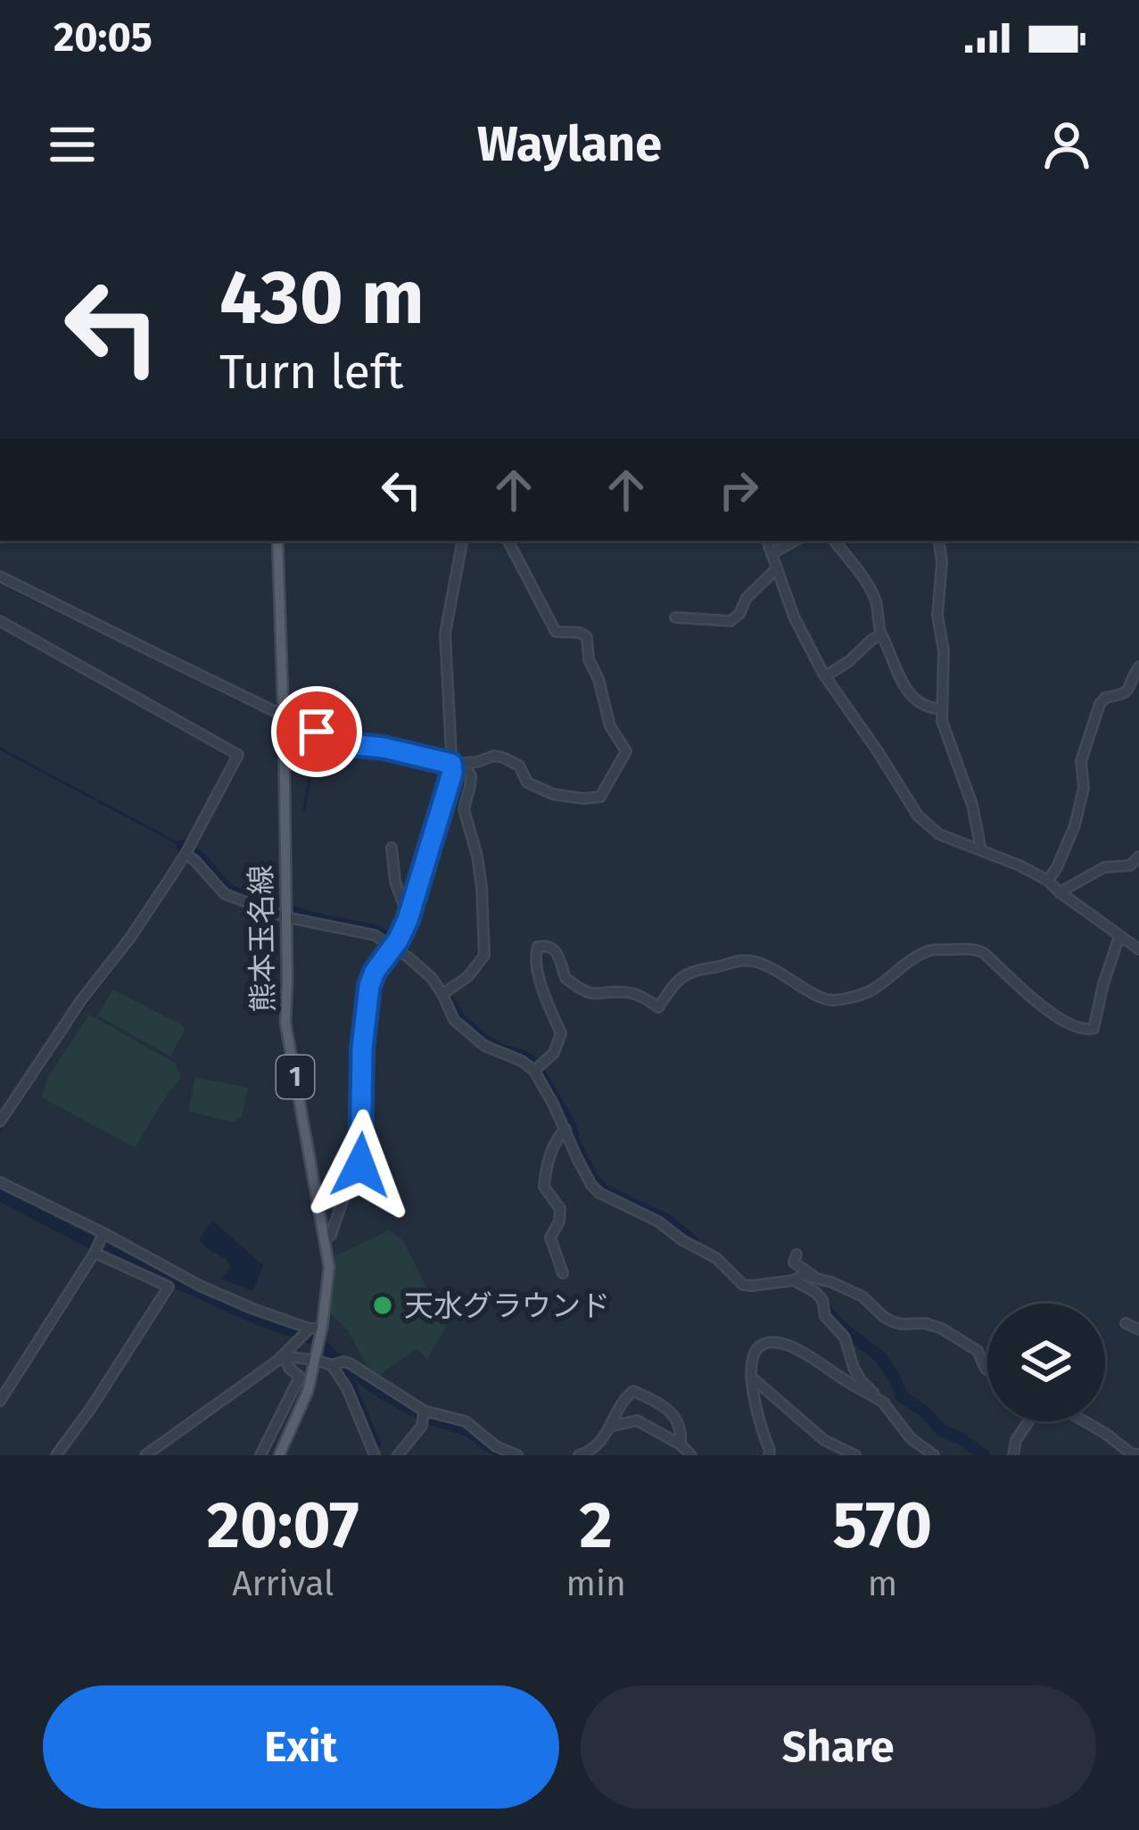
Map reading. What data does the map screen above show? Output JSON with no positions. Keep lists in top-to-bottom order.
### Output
{
  "streets": {
    "main road": ["熊本玉名線", "1"]
  },
  "places": ["天水グラウンド"],
  "page": {
    "status": "20:05",
    "header": "Waylane",
    "turn": ["430 m", "Turn left"],
    "eta": [
      "20:07",
      "Arrival",
      "2",
      "min",
      "570",
      "m"
    ],
    "buttons": ["Exit", "Share"]
  }
}
